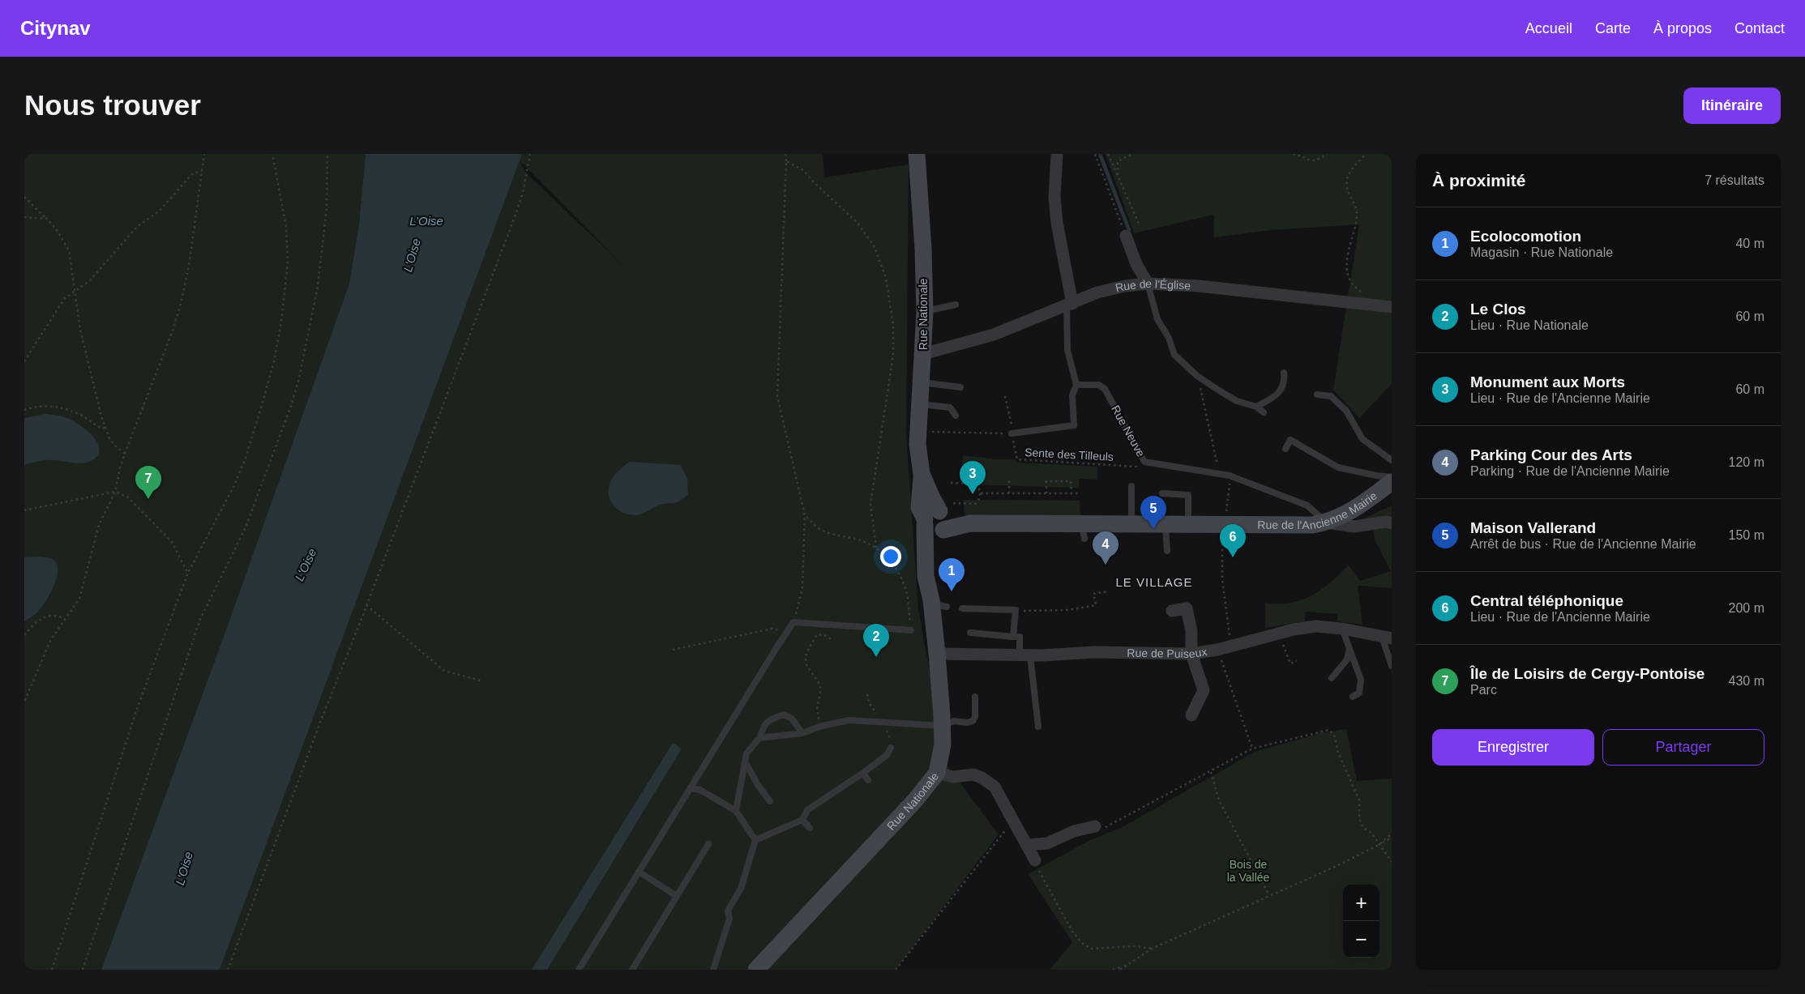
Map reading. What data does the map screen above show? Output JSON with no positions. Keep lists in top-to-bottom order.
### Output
{
  "streets": {
    "street": [
      "Rue de l'Église",
      "Rue Nationale",
      "Rue de l'Ancienne Mairie",
      "Rue de Puiseux"
    ],
    "lane": ["Rue Neuve"],
    "path": ["Sente des Tilleuls"]
  },
  "crossings": [
    ["Rue de l'Église", "Rue Nationale"],
    ["Rue Nationale", "Rue de l'Ancienne Mairie"],
    ["Rue Nationale", "Rue de Puiseux"],
    ["Rue Neuve", "Sente des Tilleuls"],
    ["Rue Neuve", "Rue de l'Ancienne Mairie"]
  ],
  "districts": ["LE VILLAGE"],
  "water": ["L’Oise", "L'Oise"],
  "parks": ["Bois de la Vallée"],
  "page": {
    "header": "Citynav",
    "nav": [
      "Accueil",
      "Carte",
      "À propos",
      "Contact"
    ],
    "buttons": [
      "Itinéraire",
      ["Enregistrer", "Partager"]
    ],
    "title": "Nous trouver",
    "heading": ["À proximité", "7 résultats"],
    "list": [
      {
        "mark": "1",
        "name": "Ecolocomotion",
        "note": "Magasin · Rue Nationale",
        "value": "40 m"
      },
      {
        "mark": "2",
        "name": "Le Clos",
        "note": "Lieu · Rue Nationale",
        "value": "60 m"
      },
      {
        "mark": "3",
        "name": "Monument aux Morts",
        "note": "Lieu · Rue de l'Ancienne Mairie",
        "value": "60 m"
      },
      {
        "mark": "4",
        "name": "Parking Cour des Arts",
        "note": "Parking · Rue de l'Ancienne Mairie",
        "value": "120 m"
      },
      {
        "mark": "5",
        "name": "Maison Vallerand",
        "note": "Arrêt de bus · Rue de l'Ancienne Mairie",
        "value": "150 m"
      },
      {
        "mark": "6",
        "name": "Central téléphonique",
        "note": "Lieu · Rue de l'Ancienne Mairie",
        "value": "200 m"
      },
      {
        "mark": "7",
        "name": "Île de Loisirs de Cergy-Pontoise",
        "note": "Parc",
        "value": "430 m"
      }
    ],
    "pins": [
      "3",
      "7",
      "5",
      "6",
      "4",
      "1",
      "2"
    ],
    "map_buttons": ["+", "−"]
  }
}
